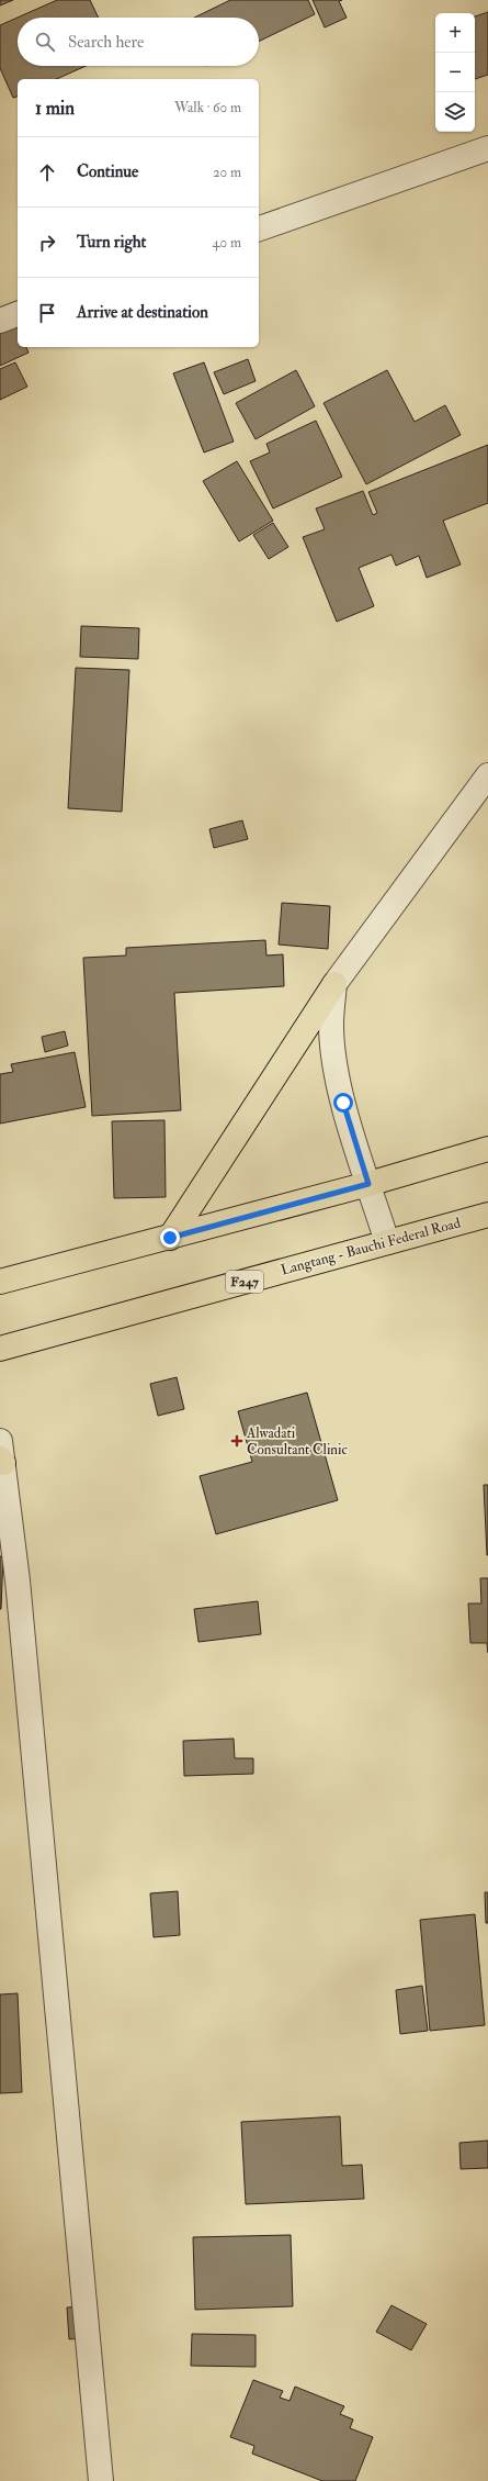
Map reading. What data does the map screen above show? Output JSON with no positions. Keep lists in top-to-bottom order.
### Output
{
  "streets": {
    "main road": ["Langtang - Bauchi Federal Road", "F247"]
  },
  "places": {
    "health": ["Alwadati Consultant Clinic"]
  },
  "page": {
    "map_buttons": ["+", "−"],
    "search": "Search here",
    "heading": ["1 min", "Walk · 60 m"],
    "list": [
      ["Continue", "20 m"],
      ["Turn right", "40 m"],
      "Arrive at destination"
    ]
  }
}
